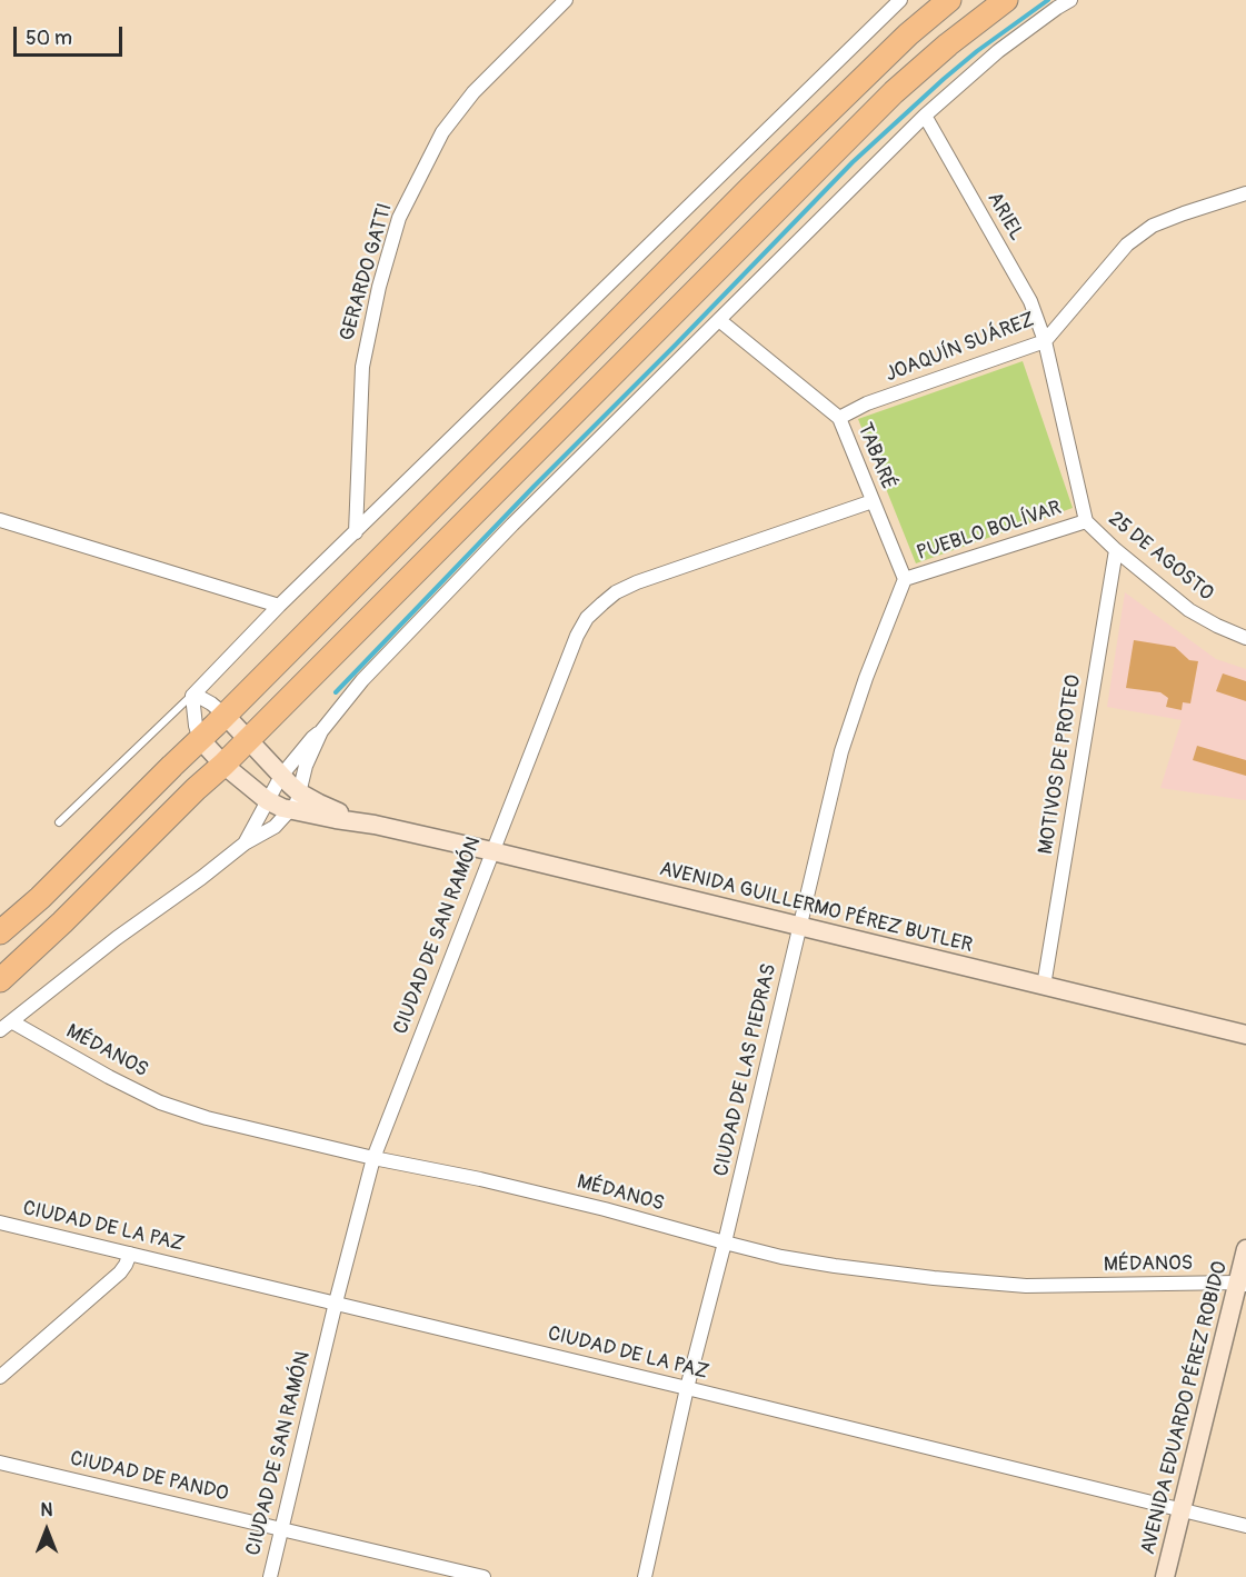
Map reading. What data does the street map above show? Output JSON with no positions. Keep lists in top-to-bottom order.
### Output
{
  "streets": {
    "street": [
      "ARIEL",
      "GERARDO GATTI",
      "JOAQUÍN SUÁREZ",
      "TABARÉ",
      "PUEBLO BOLÍVAR",
      "25 DE AGOSTO",
      "MOTIVOS DE PROTEO",
      "AVENIDA GUILLERMO PÉREZ BUTLER",
      "CIUDAD DE SAN RAMÓN",
      "MÉDANOS",
      "CIUDAD DE LAS PIEDRAS",
      "CIUDAD DE LA PAZ",
      "AVENIDA EDUARDO PÉREZ ROBIDO",
      "CIUDAD DE PANDO"
    ]
  },
  "crossings": [
    ["ARIEL", "JOAQUÍN SUÁREZ"],
    ["ARIEL", "PUEBLO BOLÍVAR"],
    ["ARIEL", "25 DE AGOSTO"],
    ["JOAQUÍN SUÁREZ", "TABARÉ"],
    ["TABARÉ", "PUEBLO BOLÍVAR"],
    ["TABARÉ", "CIUDAD DE SAN RAMÓN"],
    ["TABARÉ", "CIUDAD DE LAS PIEDRAS"],
    ["PUEBLO BOLÍVAR", "25 DE AGOSTO"],
    ["PUEBLO BOLÍVAR", "CIUDAD DE LAS PIEDRAS"],
    ["25 DE AGOSTO", "MOTIVOS DE PROTEO"],
    ["MOTIVOS DE PROTEO", "AVENIDA GUILLERMO PÉREZ BUTLER"],
    ["AVENIDA GUILLERMO PÉREZ BUTLER", "CIUDAD DE SAN RAMÓN"],
    ["AVENIDA GUILLERMO PÉREZ BUTLER", "CIUDAD DE LAS PIEDRAS"],
    ["CIUDAD DE SAN RAMÓN", "MÉDANOS"],
    ["CIUDAD DE SAN RAMÓN", "CIUDAD DE LA PAZ"],
    ["CIUDAD DE SAN RAMÓN", "CIUDAD DE PANDO"],
    ["MÉDANOS", "CIUDAD DE LAS PIEDRAS"],
    ["MÉDANOS", "AVENIDA EDUARDO PÉREZ ROBIDO"],
    ["CIUDAD DE LAS PIEDRAS", "CIUDAD DE LA PAZ"],
    ["CIUDAD DE LA PAZ", "AVENIDA EDUARDO PÉREZ ROBIDO"]
  ],
  "scale_bar": "50 m",
  "north": "top"
}
